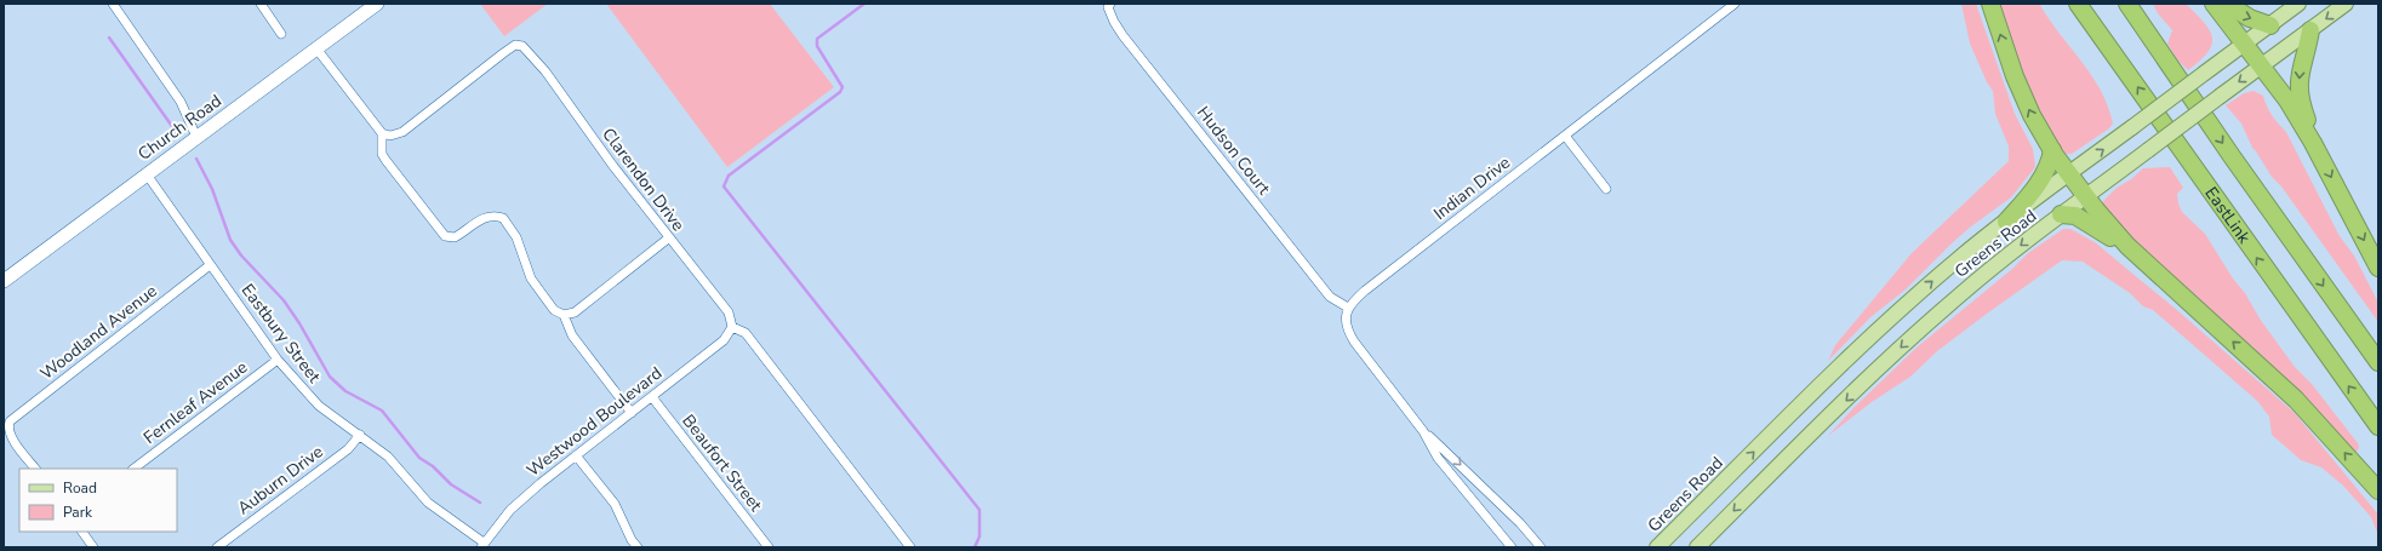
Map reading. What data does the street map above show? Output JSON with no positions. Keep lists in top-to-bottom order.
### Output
{
  "streets": {
    "highway": ["EastLink"],
    "main road": ["Church Road", "Greens Road"],
    "street": [
      "Hudson Court",
      "Clarendon Drive",
      "Indian Drive",
      "Woodland Avenue",
      "Eastbury Street",
      "Fernleaf Avenue",
      "Westwood Boulevard",
      "Beaufort Street",
      "Auburn Drive"
    ]
  },
  "crossings": [
    ["Church Road", "Eastbury Street"],
    ["Hudson Court", "Indian Drive"],
    ["Clarendon Drive", "Westwood Boulevard"],
    ["Woodland Avenue", "Eastbury Street"],
    ["Eastbury Street", "Fernleaf Avenue"],
    ["Eastbury Street", "Westwood Boulevard"],
    ["Eastbury Street", "Auburn Drive"],
    ["Westwood Boulevard", "Beaufort Street"]
  ],
  "legend": ["Road", "Park"]
}
